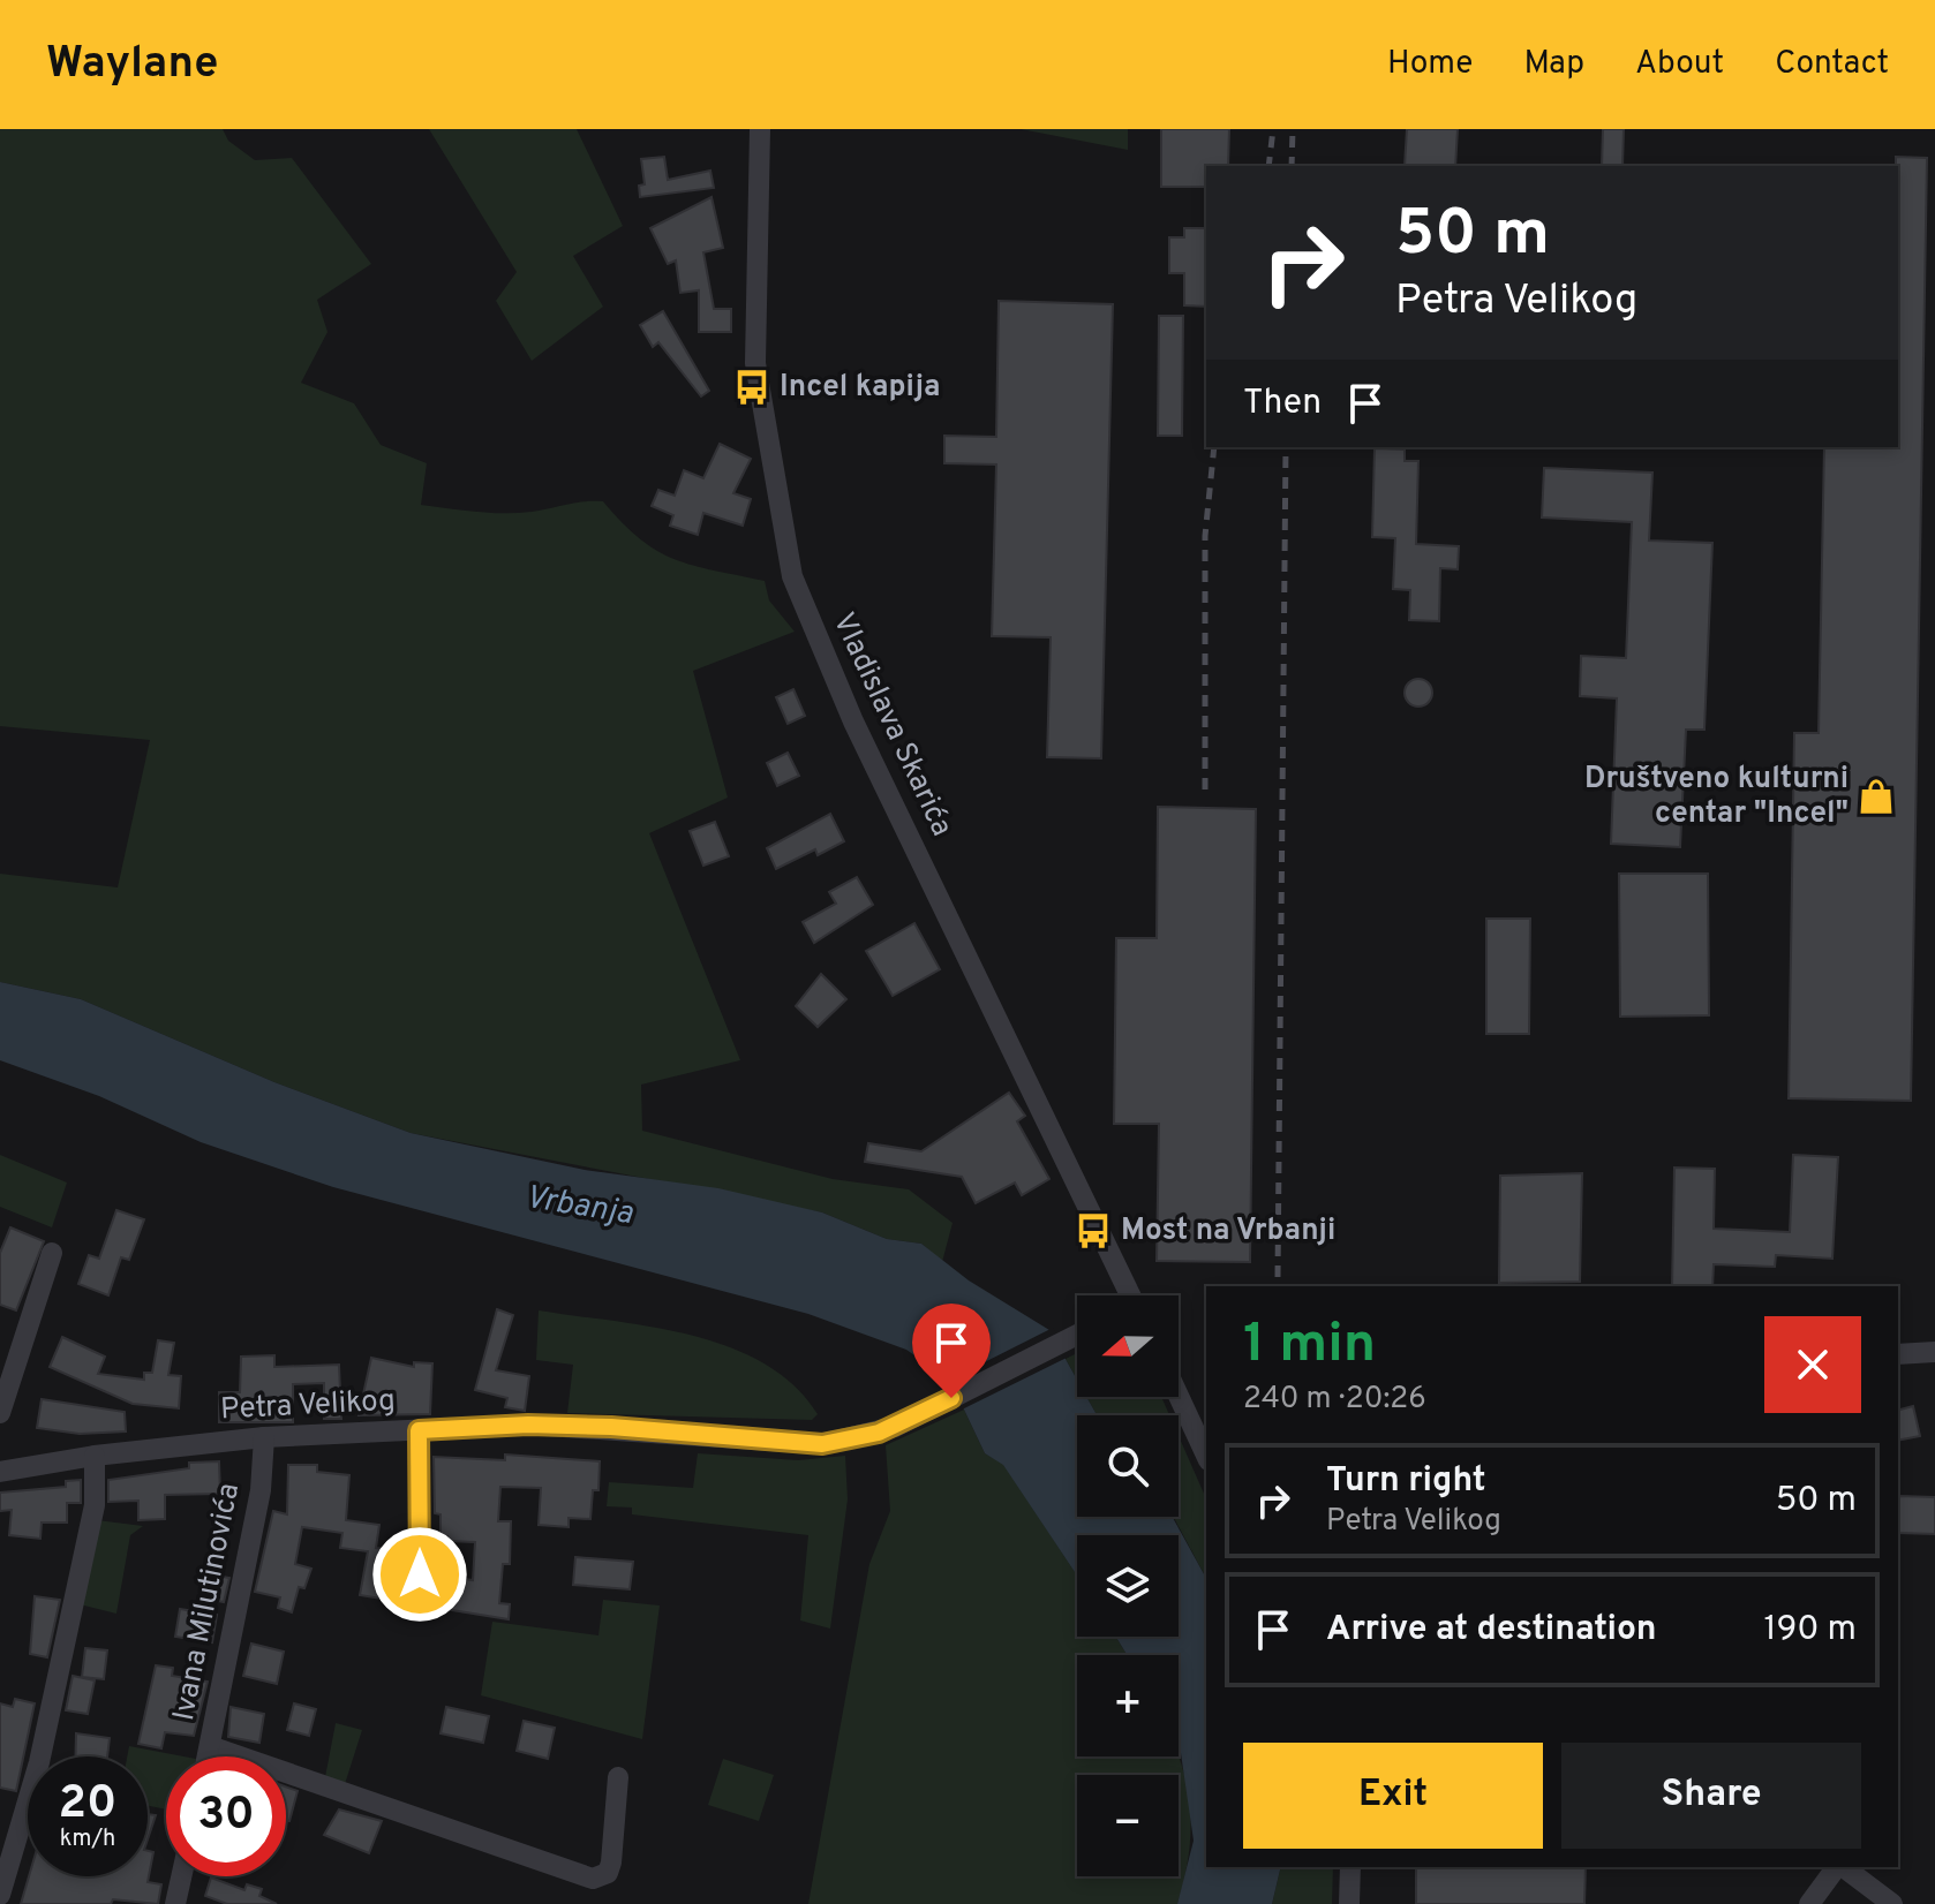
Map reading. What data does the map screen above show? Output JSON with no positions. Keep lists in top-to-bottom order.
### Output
{
  "streets": {
    "street": ["Vladislava Skarića", "Petra Velikog", "Ivana Milutinovića"]
  },
  "crossings": [
    ["Petra Velikog", "Ivana Milutinovića"]
  ],
  "water": ["Vrbanja"],
  "places": {
    "bus stop": ["Incel kapija", "Most na Vrbanji"],
    "shop": ["Društveno kulturni centar \"Incel\""]
  },
  "north": "left",
  "page": {
    "header": "Waylane",
    "nav": [
      "Home",
      "Map",
      "About",
      "Contact"
    ],
    "turn": ["50 m", "Petra Velikog"],
    "then": "Then",
    "heading": ["1 min", "240 m · 20:26"],
    "map_buttons": ["+", "−"],
    "list": [
      {
        "name": "Turn right",
        "note": "Petra Velikog",
        "value": "50 m"
      },
      {
        "name": "Arrive at destination",
        "value": "190 m"
      }
    ],
    "buttons": ["Exit", "Share"],
    "speed": "20 km/h",
    "limit": "30"
  }
}
